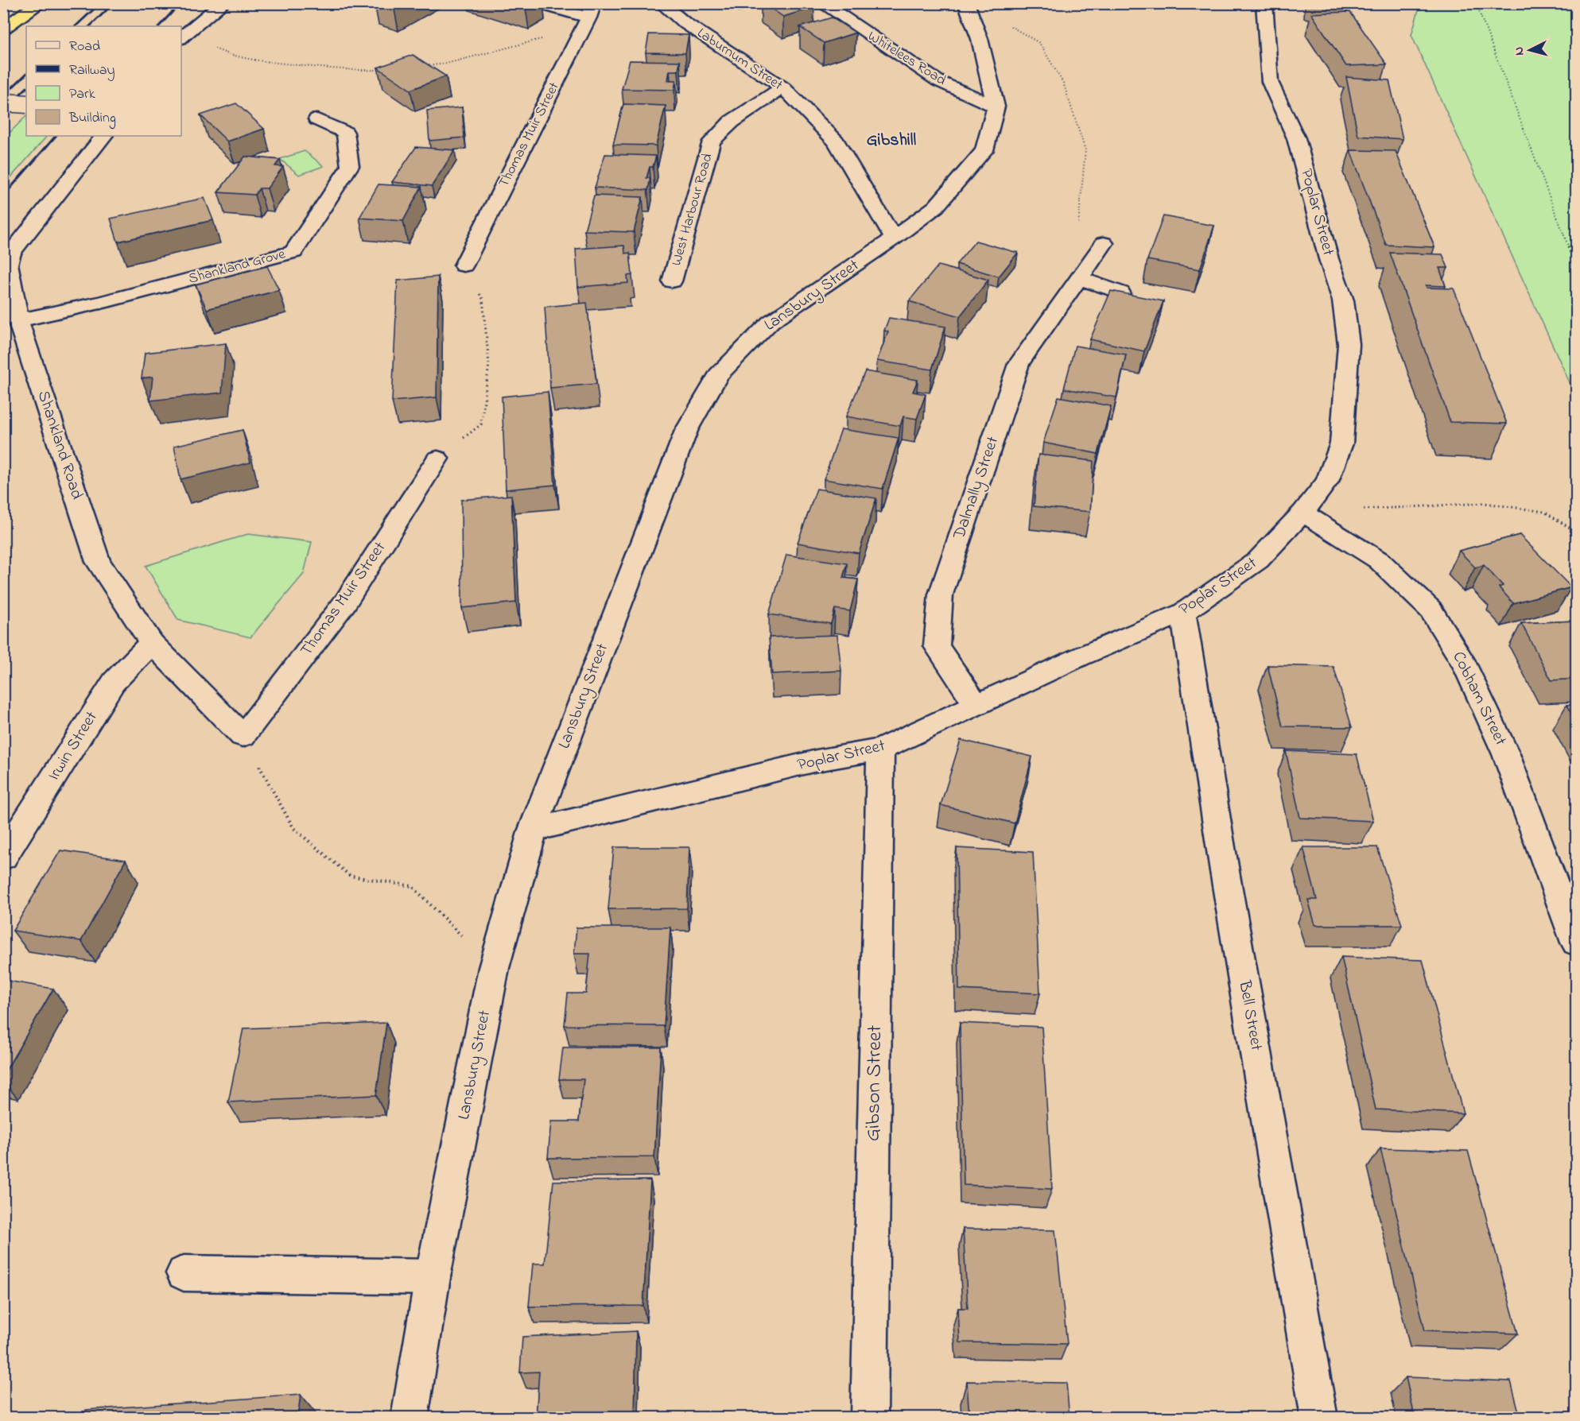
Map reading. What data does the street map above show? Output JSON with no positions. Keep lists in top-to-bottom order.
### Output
{
  "streets": {
    "street": [
      "Whitelees Road",
      "Laburnum Street",
      "Thomas Muir Street",
      "West Harbour Road",
      "Poplar Street",
      "Shankland Grove",
      "Lansbury Street",
      "Shankland Road",
      "Dalmally Street",
      "Cobham Street",
      "Irwin Street",
      "Bell Street",
      "Gibson Street"
    ]
  },
  "crossings": [
    ["Whitelees Road", "Lansbury Street"],
    ["Laburnum Street", "West Harbour Road"],
    ["Laburnum Street", "Lansbury Street"],
    ["Thomas Muir Street", "Shankland Road"],
    ["Poplar Street", "Lansbury Street"],
    ["Poplar Street", "Dalmally Street"],
    ["Poplar Street", "Cobham Street"],
    ["Poplar Street", "Bell Street"],
    ["Poplar Street", "Gibson Street"],
    ["Shankland Grove", "Shankland Road"],
    ["Shankland Road", "Irwin Street"]
  ],
  "districts": ["Gibshill"],
  "legend": [
    "Road",
    "Railway",
    "Park",
    "Building"
  ],
  "north": "left"
}
